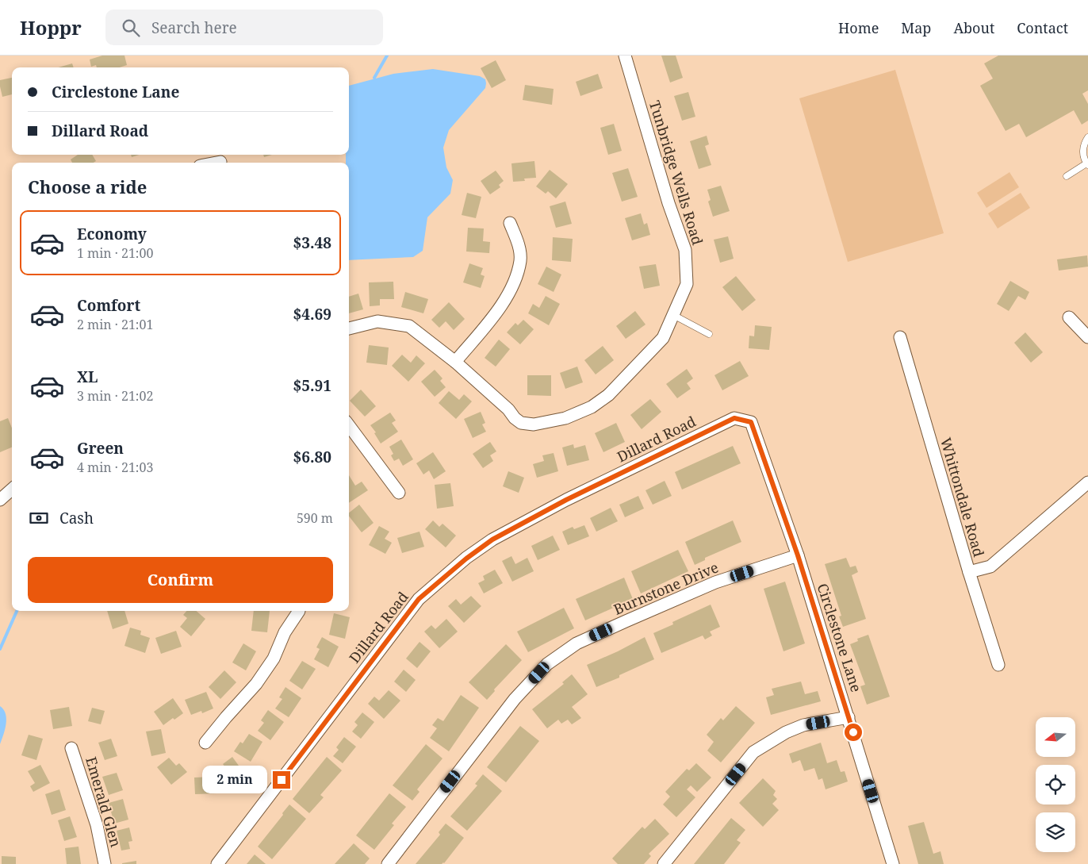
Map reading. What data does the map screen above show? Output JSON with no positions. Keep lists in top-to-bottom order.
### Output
{
  "streets": {
    "street": [
      "Tunbridge Wells Road",
      "Dillard Road",
      "Whittondale Road",
      "Burnstone Drive",
      "Circlestone Lane",
      "Emerald Glen"
    ]
  },
  "crossings": [
    ["Dillard Road", "Circlestone Lane"],
    ["Burnstone Drive", "Circlestone Lane"]
  ],
  "north": "left",
  "page": {
    "header": "Hoppr",
    "search": "Search here",
    "nav": [
      "Home",
      "Map",
      "About",
      "Contact"
    ],
    "banner": ["Circlestone Lane", "Dillard Road"],
    "heading": "Choose a ride",
    "list": [
      {
        "name": "Economy",
        "note": "1 min · 21:00",
        "value": "$3.48"
      },
      {
        "name": "Comfort",
        "note": "2 min · 21:01",
        "value": "$4.69"
      },
      {
        "name": "XL",
        "note": "3 min · 21:02",
        "value": "$5.91"
      },
      {
        "name": "Green",
        "note": "4 min · 21:03",
        "value": "$6.80"
      }
    ],
    "pay": ["Cash", "590 m"],
    "buttons": "Confirm",
    "bubble": "2 min"
  }
}
